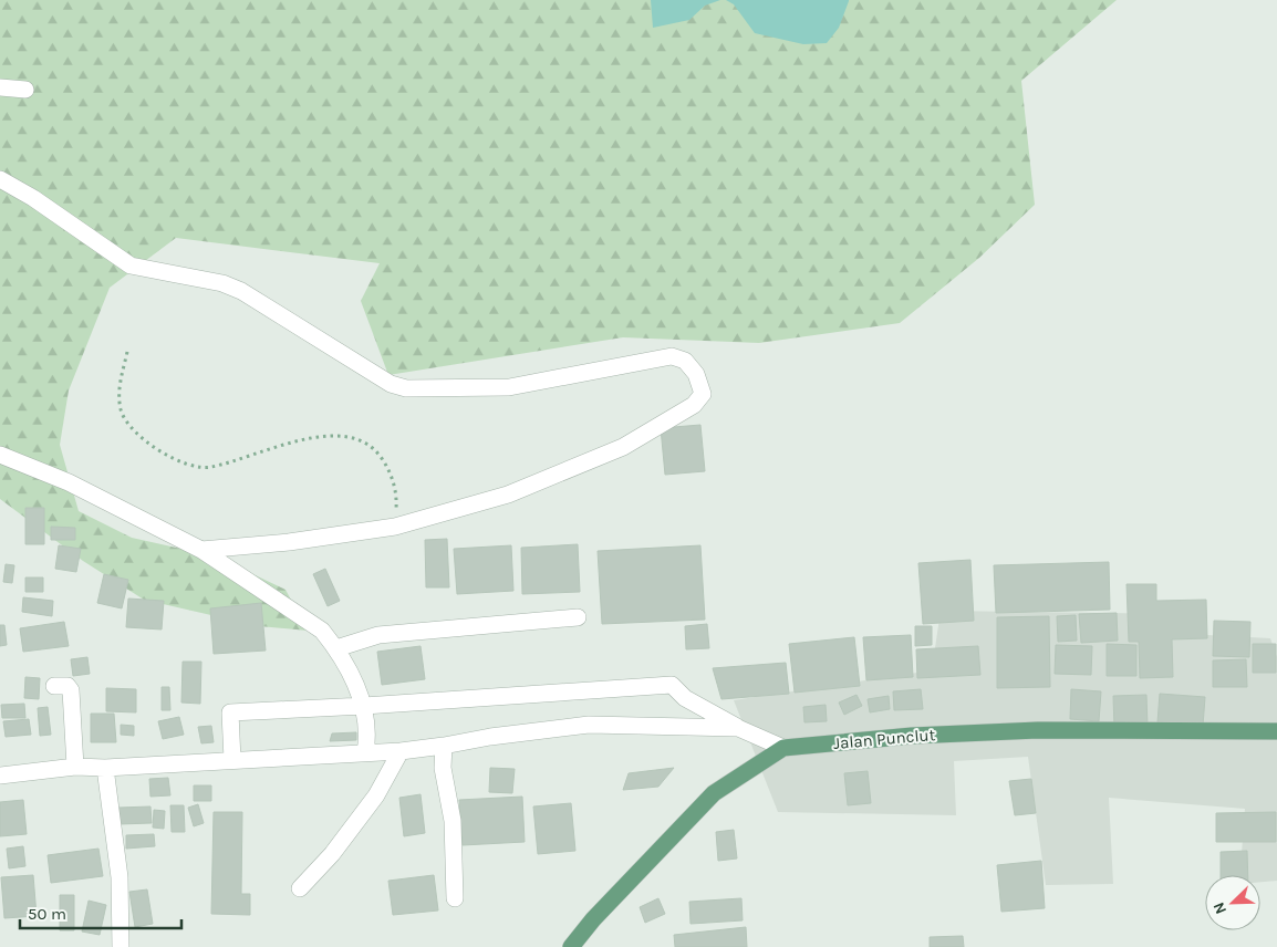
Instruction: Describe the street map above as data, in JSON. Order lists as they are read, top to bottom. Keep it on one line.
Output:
{"streets":{"main road":["Jalan Punclut"]},"scale_bar":"50 m","north":"bottom left"}
